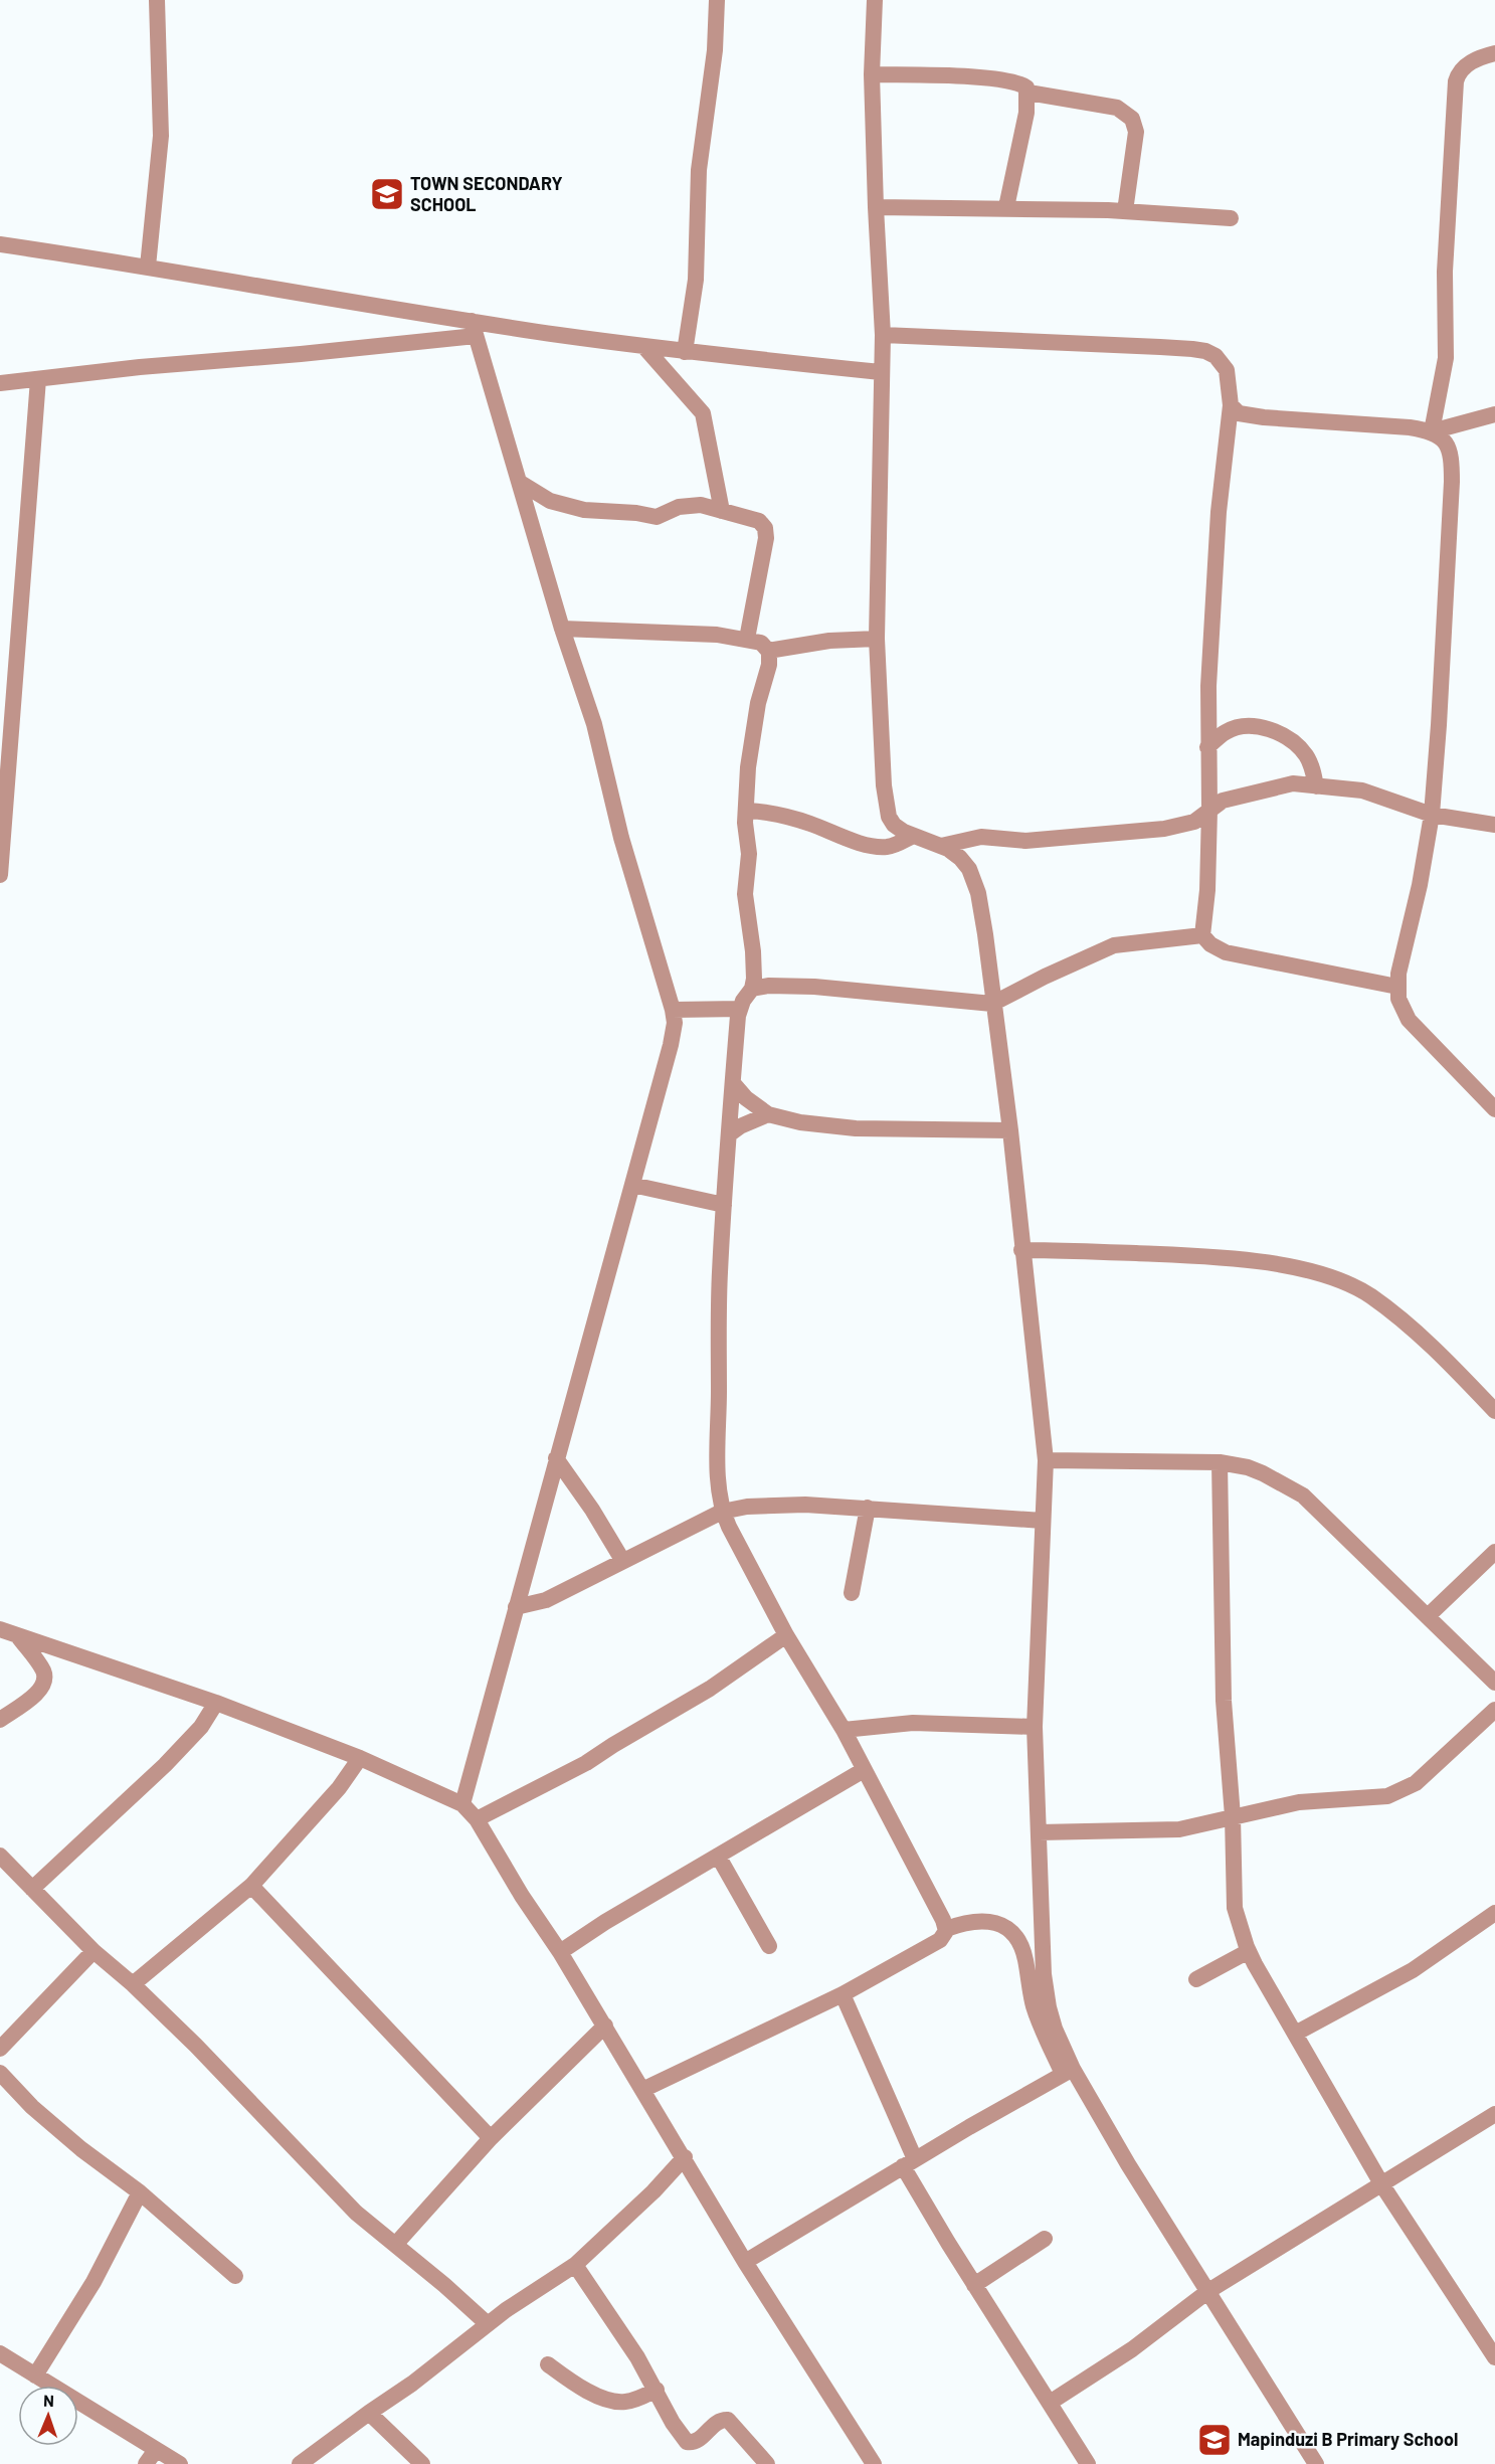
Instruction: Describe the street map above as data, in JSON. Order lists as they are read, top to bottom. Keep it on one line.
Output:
{"places":{"school or university":["TOWN SECONDARY SCHOOL","Mapinduzi B Primary School"]},"north":"top"}
